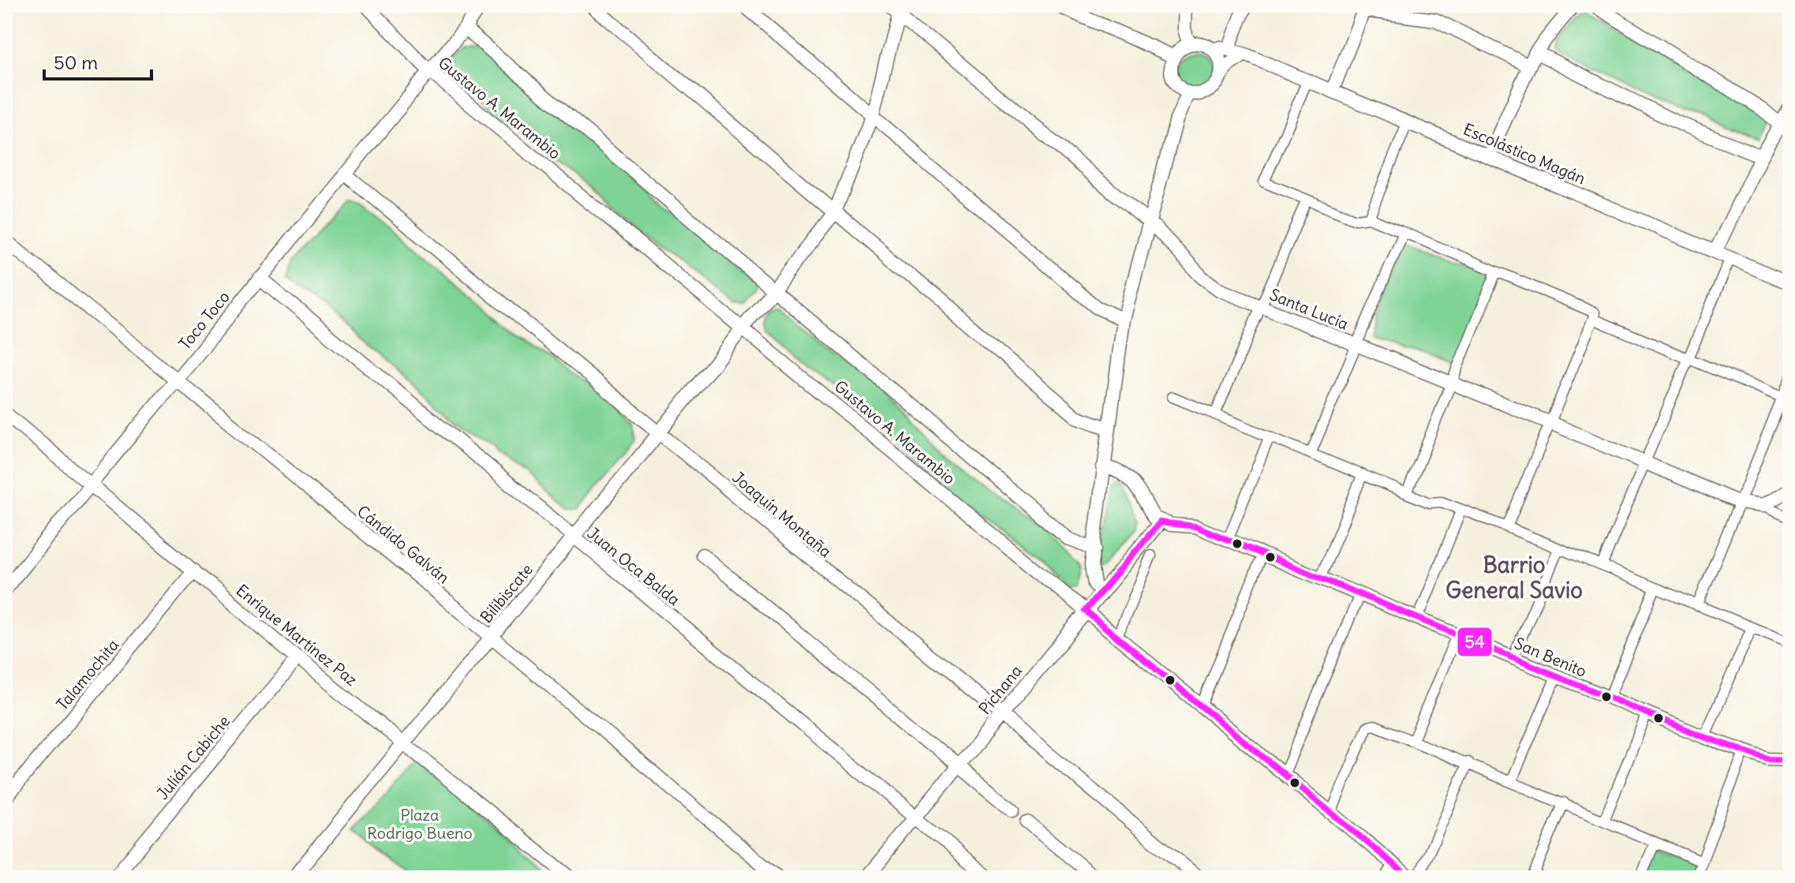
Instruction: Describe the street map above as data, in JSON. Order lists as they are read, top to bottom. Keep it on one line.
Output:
{"streets":{"street":["Gustavo A. Marambio","Escolástico Magán","Santa Lucía","Toco Toco","Joaquín Montaña","Cándido Galván","Juan Oca Balda","Bilibiscate","Enrique Martínez Paz","San Benito","Talamochita","Pichana","Julián Cabiche"]},"crossings":[["Gustavo A. Marambio","Toco Toco"],["Gustavo A. Marambio","Bilibiscate"],["Gustavo A. Marambio","Pichana"],["Santa Lucía","Bilibiscate"],["Toco Toco","Joaquín Montaña"],["Toco Toco","Cándido Galván"],["Toco Toco","Juan Oca Balda"],["Toco Toco","Enrique Martínez Paz"],["Joaquín Montaña","Bilibiscate"],["Joaquín Montaña","Pichana"],["Cándido Galván","Bilibiscate"],["Juan Oca Balda","Bilibiscate"],["Juan Oca Balda","Pichana"],["Bilibiscate","Enrique Martínez Paz"],["Enrique Martínez Paz","Talamochita"],["Enrique Martínez Paz","Julián Cabiche"],["San Benito","Pichana"]],"districts":["Barrio General Savio"],"parks":["Plaza Rodrigo Bueno"],"lines":["transit line 54"],"scale_bar":"50 m"}
